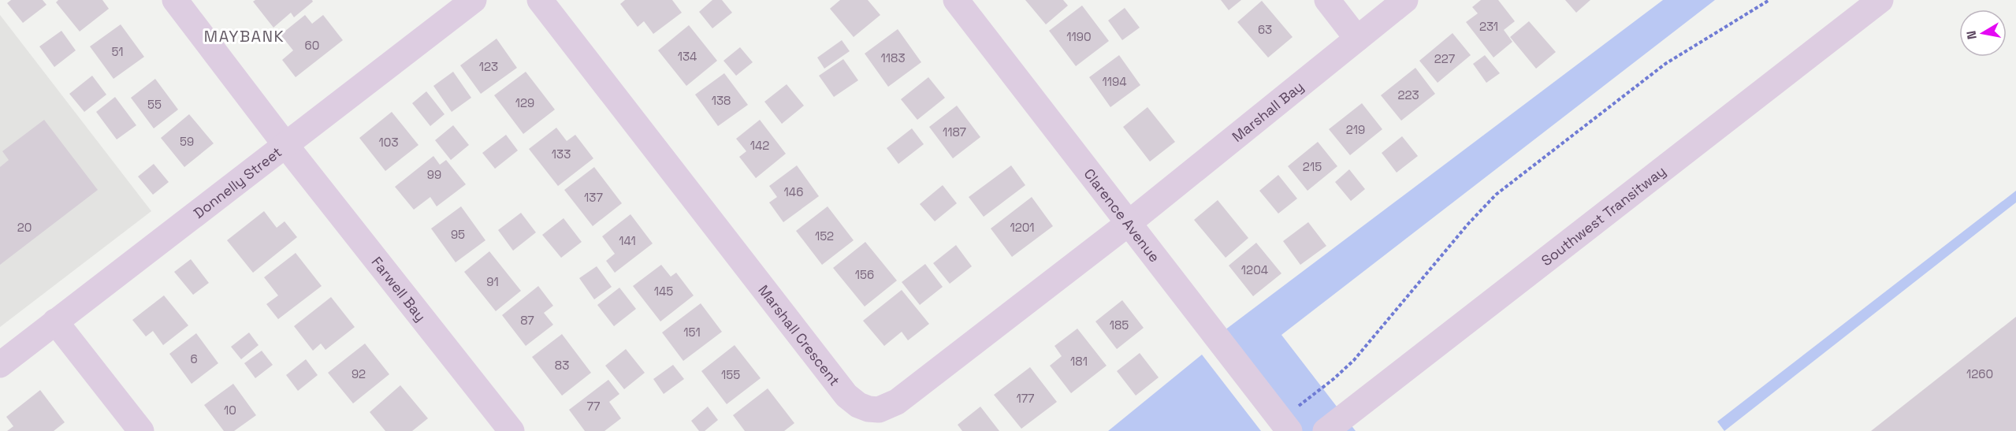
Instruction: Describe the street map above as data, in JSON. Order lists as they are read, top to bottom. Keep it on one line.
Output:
{"streets":{"street":["Marshall Bay","Donnelly Street","Clarence Avenue","Southwest Transitway","Farwell Bay","Marshall Crescent"]},"crossings":[["Marshall Bay","Clarence Avenue"],["Marshall Bay","Marshall Crescent"],["Donnelly Street","Farwell Bay"],["Clarence Avenue","Marshall Crescent"]],"districts":["MAYBANK"],"house_numbers":["231","63","1190","60","51","134","1183","227","123","1194","223","138","129","55","219","1187","59","103","142","133","215","99","146","137","20","1201","95","152","141","1204","156","91","145","87","185","151","6","181","83","92","1260","155","177","77","10"],"north":"left"}
